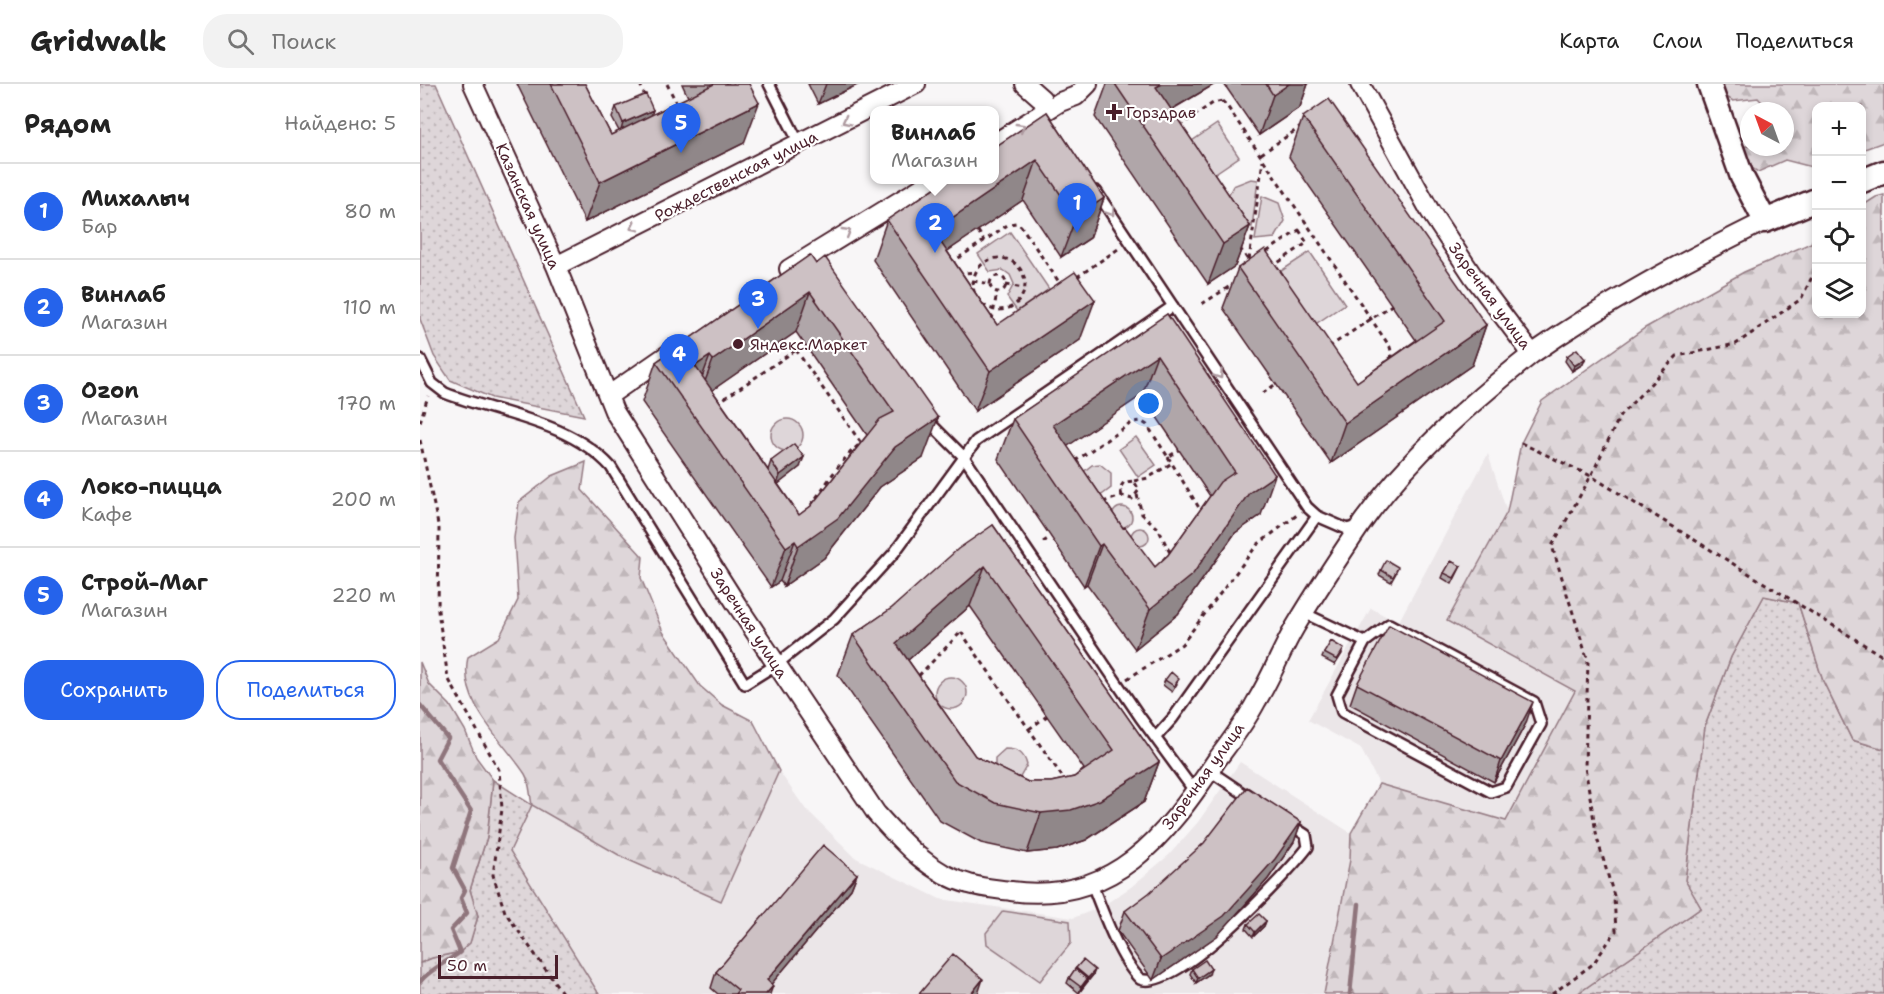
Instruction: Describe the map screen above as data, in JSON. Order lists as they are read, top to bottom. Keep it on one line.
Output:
{"streets":{"street":["Рождественская улица","Казанская улица","Заречная улица"]},"crossings":[["Рождественская улица","Казанская улица"],["Казанская улица","Заречная улица"]],"places":{"health":["Горздрав"],"other":["Яндекс.Маркет"]},"scale_bar":"50 m","north":"top left","page":{"header":"Gridwalk","search":"Поиск","nav":["Карта","Слои","Поделиться"],"heading":["Рядом","Найдено: 5"],"map_buttons":["+","−"],"pins":["5","1","2","3","4"],"popup":["Винлаб","Магазин"],"list":[{"mark":"1","name":"Михалыч","note":"Бар","value":"80 m"},{"mark":"2","name":"Винлаб","note":"Магазин","value":"110 m"},{"mark":"3","name":"Ozon","note":"Магазин","value":"170 m"},{"mark":"4","name":"Локо-пицца","note":"Кафе","value":"200 m"},{"mark":"5","name":"Строй-Маг","note":"Магазин","value":"220 m"}],"buttons":["Сохранить","Поделиться"],"scale":"50 m"}}
